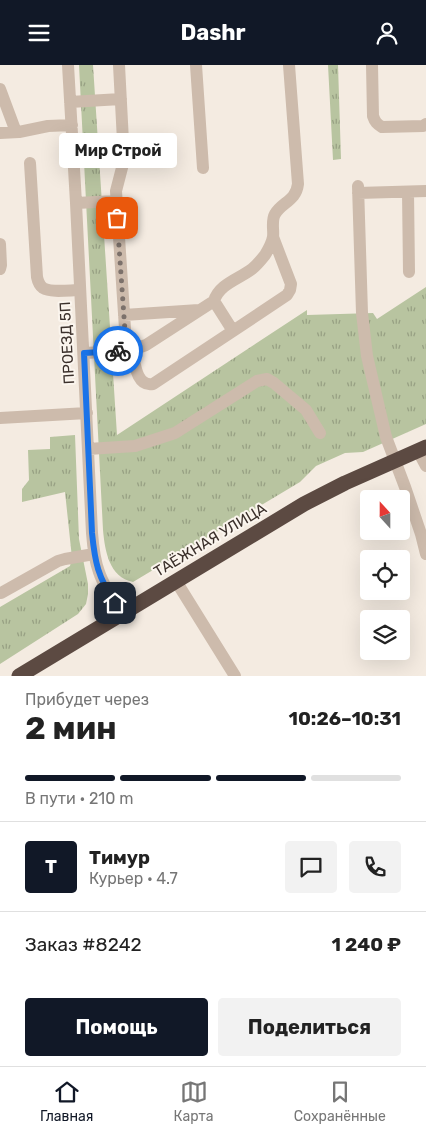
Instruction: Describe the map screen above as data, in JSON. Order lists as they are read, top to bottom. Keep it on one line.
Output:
{"streets":{"highway":["ТАЁЖНАЯ УЛИЦА"],"street":["ПРОЕЗД 5П"]},"crossings":[["ПРОЕЗД 5П","ТАЁЖНАЯ УЛИЦА"]],"places":["Мир Строй"],"north":"top","page":{"header":"Dashr","bubble":"Мир Строй","heading":["2 мин","Прибудет через","10:26–10:31"],"panel":["Тимур","Курьер · 4.7","Заказ #8242","1 240 ₽"],"bar":"В пути · 210 m","round":"Т","buttons":["Помощь","Поделиться"],"tabs":["Главная","Карта","Сохранённые"]}}
